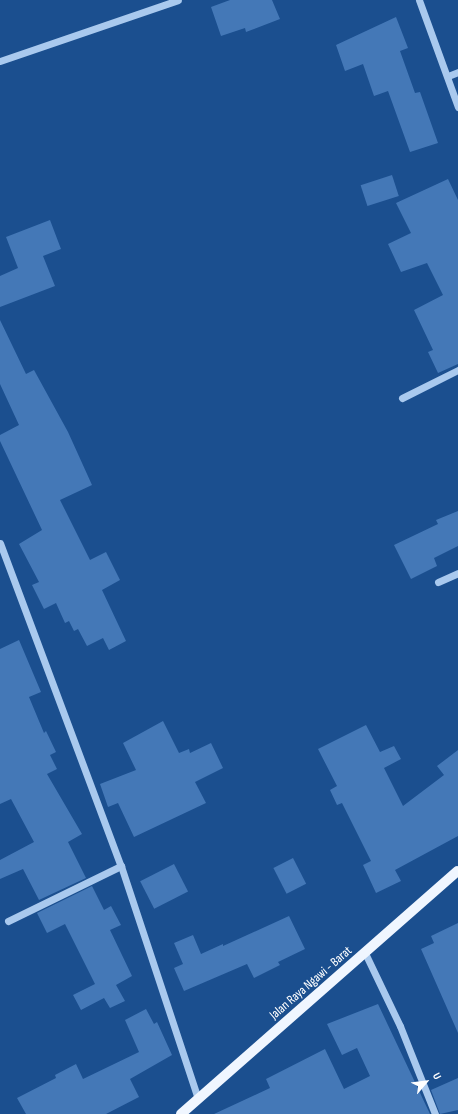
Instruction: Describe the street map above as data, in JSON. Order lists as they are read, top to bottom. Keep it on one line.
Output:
{"streets":{"main road":["Jalan Raya Ngawi - Barat"]},"north":"top right"}
